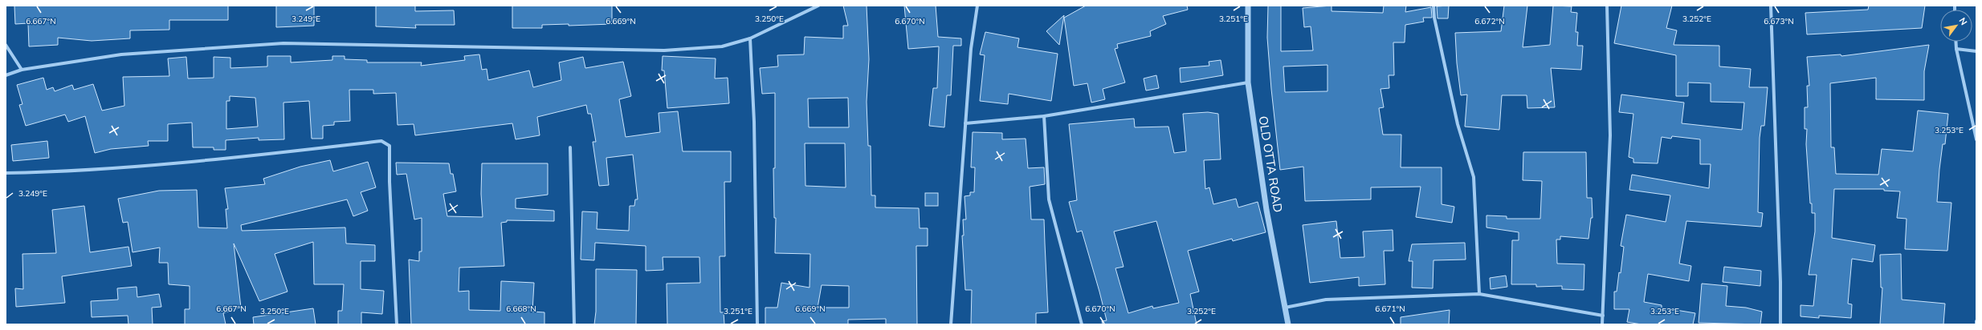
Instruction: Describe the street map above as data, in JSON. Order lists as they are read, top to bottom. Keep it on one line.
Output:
{"streets":{"street":["OLD OTTA ROAD"]},"north":"top right","coordinates":["3.250°E","3.252°E","3.249°E","3.251°E","6.670°N","6.672°N","6.673°N","6.667°N","6.669°N","3.253°E","6.668°N","6.671°N"]}
